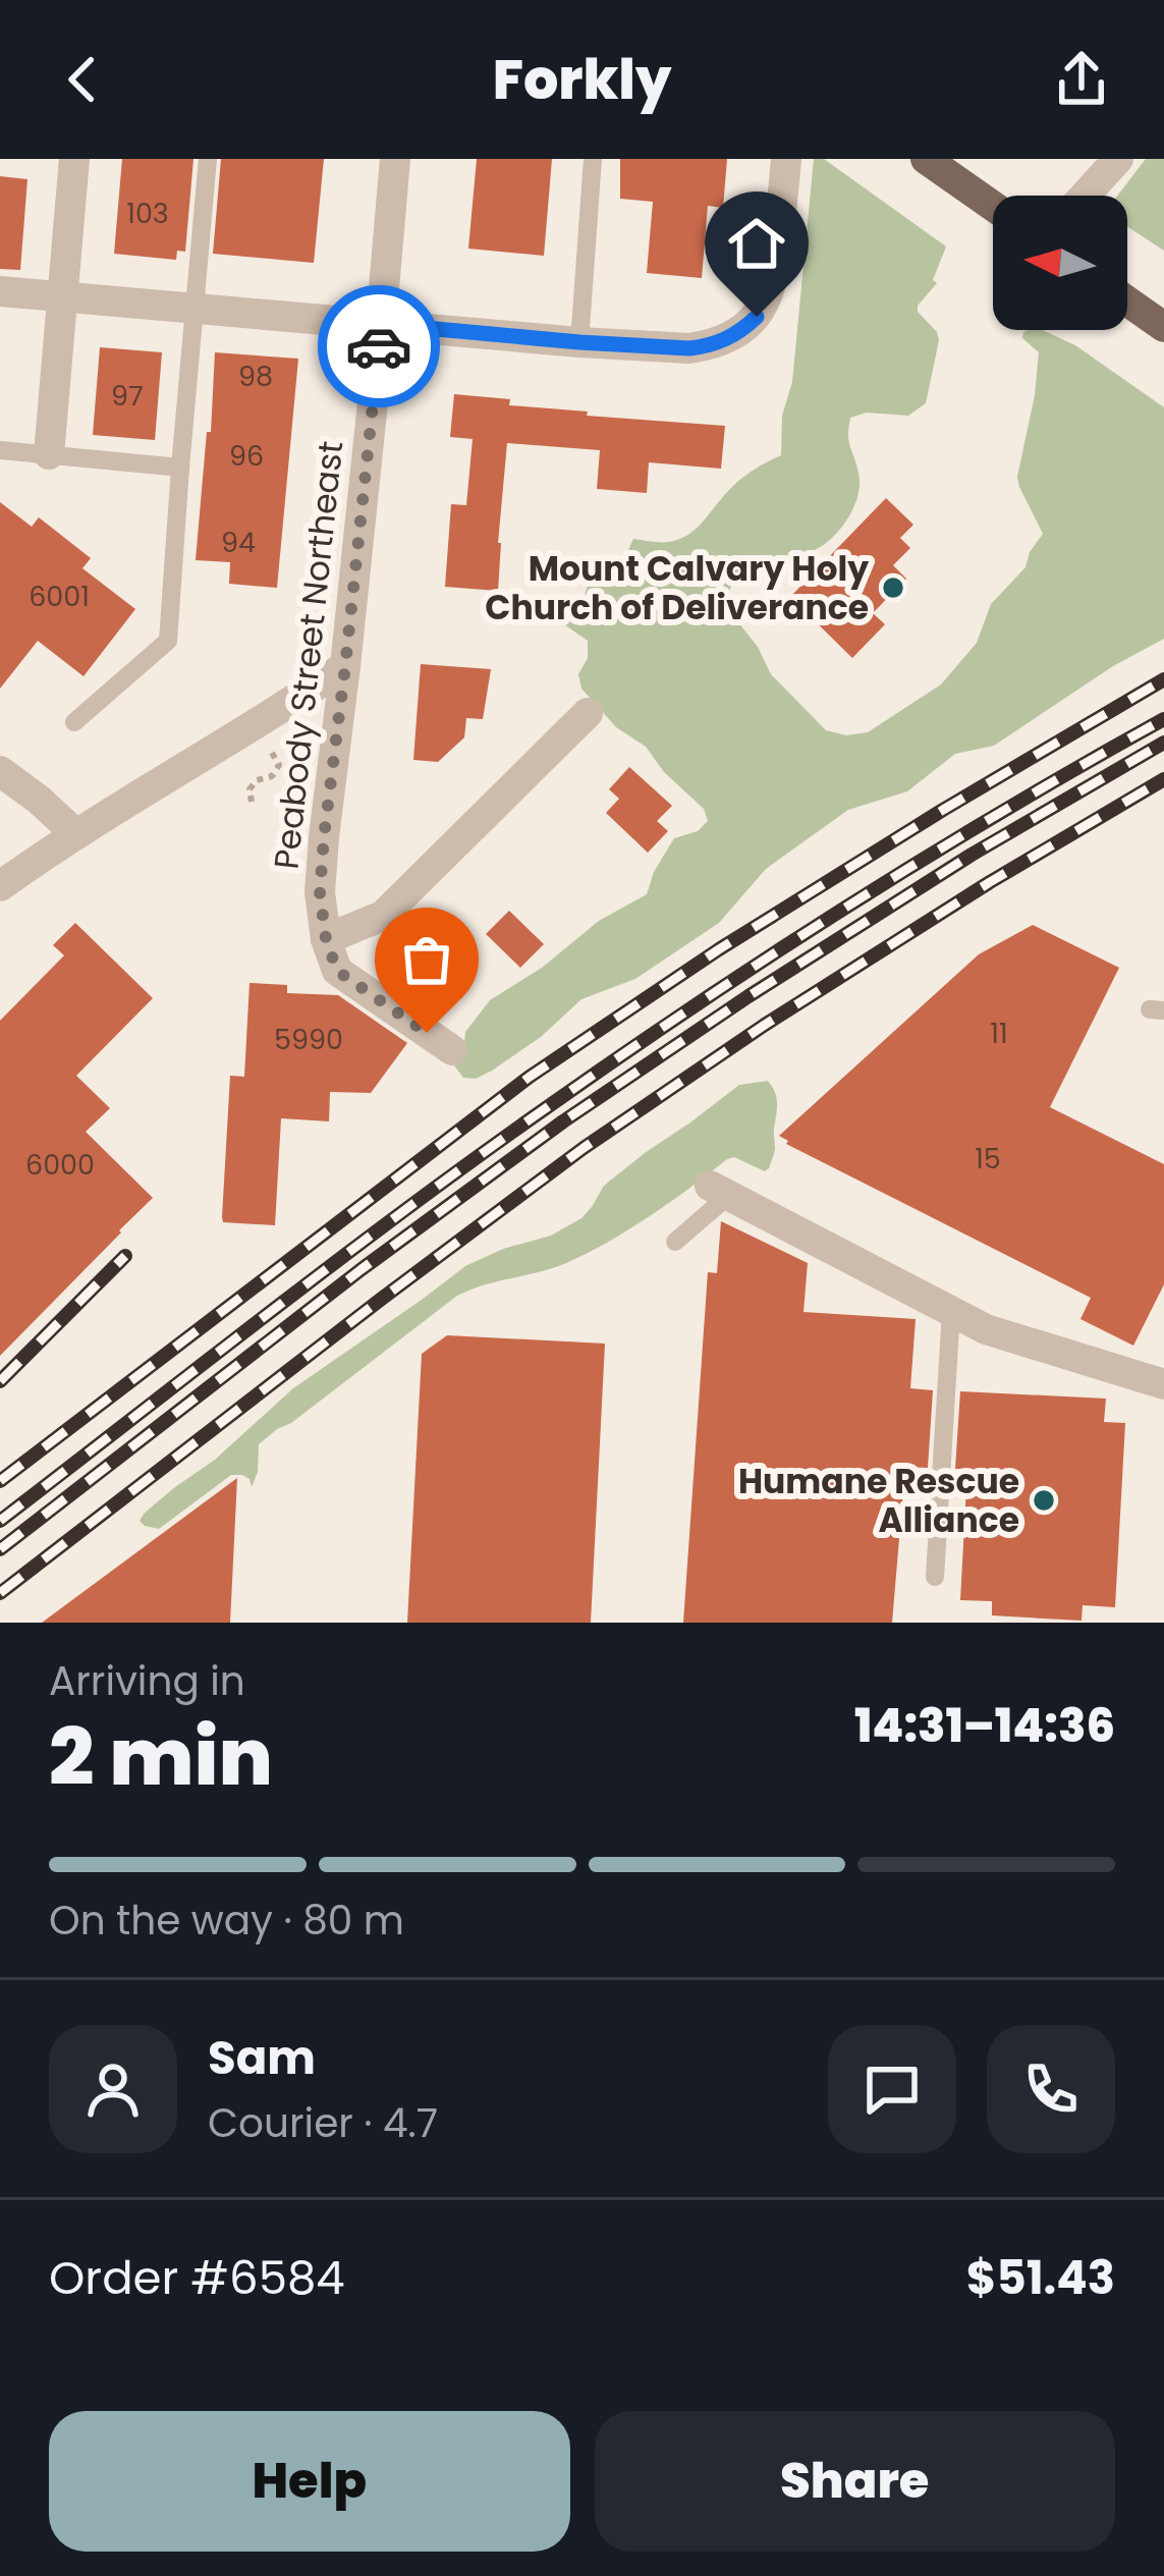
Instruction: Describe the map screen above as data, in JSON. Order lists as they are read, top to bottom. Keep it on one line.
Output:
{"streets":{"street":["Peabody Street Northeast"]},"places":["Mount Calvary Holy Church of Deliverance","Humane Rescue Alliance"],"house_numbers":["103","98","97","96","94","6001","11","5990","15","6000"],"north":"left","page":{"header":"Forkly","heading":["2 min","Arriving in","14:31–14:36"],"panel":["Sam","Courier · 4.7","Order #6584","$51.43"],"bar":"On the way · 80 m","buttons":["Help","Share"]}}
